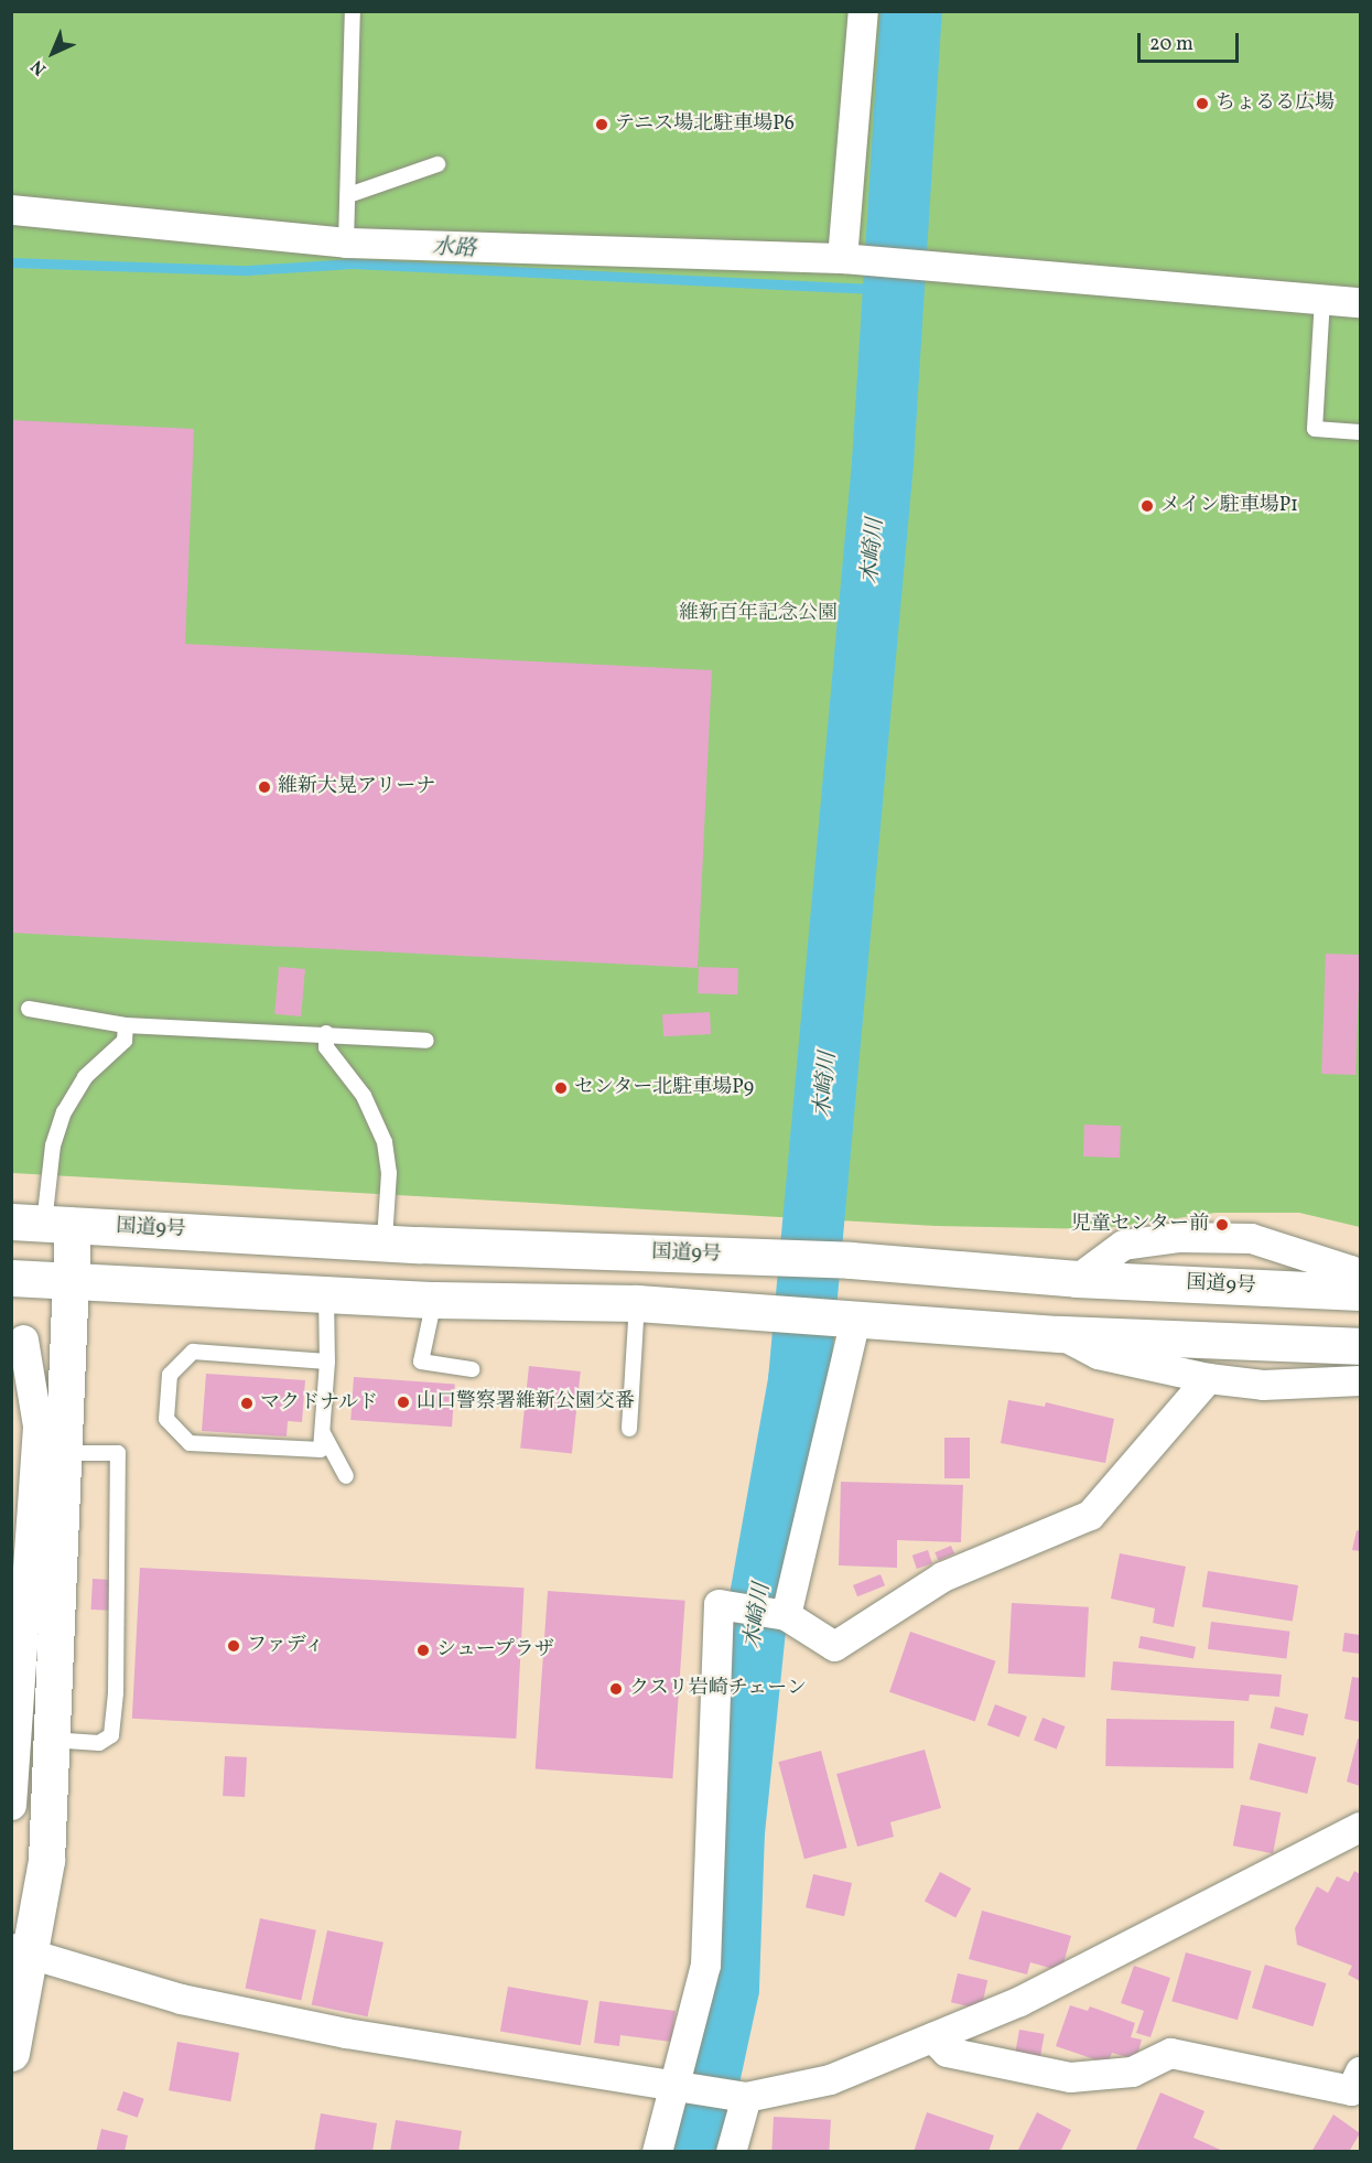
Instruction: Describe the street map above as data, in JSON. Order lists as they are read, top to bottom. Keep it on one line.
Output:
{"streets":{"main road":["国道9号"]},"water":["水路","木崎川"],"parks":["維新百年記念公園"],"places":["ちょるる広場","テニス場北駐車場P6","メイン駐車場P1","維新大晃アリーナ","センター北駐車場P9","児童センター前","山口警察署維新公園交番","マクドナルド","ファディ","シュープラザ","クスリ岩崎チェーン"],"scale_bar":"20 m","north":"bottom left"}
